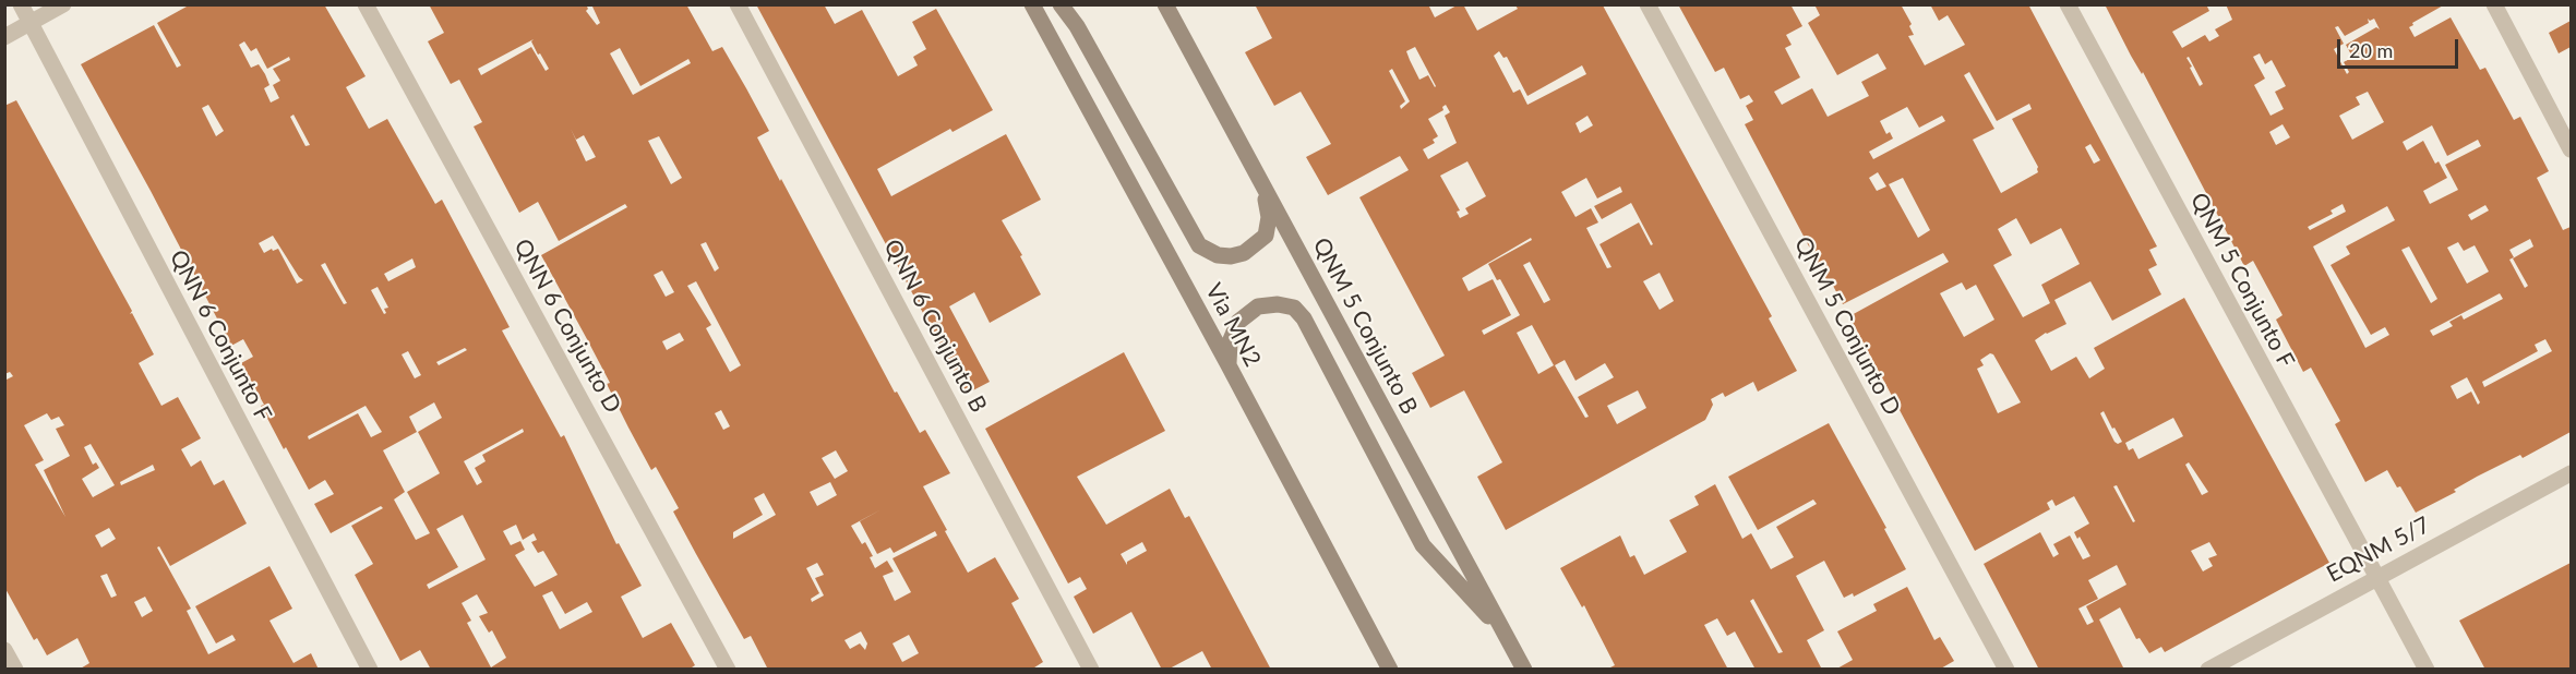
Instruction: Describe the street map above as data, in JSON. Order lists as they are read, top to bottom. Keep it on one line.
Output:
{"streets":{"main road":["Via MN2","QNM 5 Conjunto B"],"street":["QNM 5 Conjunto F","QNN 6 Conjunto D","QNN 6 Conjunto B","QNM 5 Conjunto D","QNN 6 Conjunto F","EQNM 5/7"]},"crossings":[["QNM 5 Conjunto F","EQNM 5/7"]],"scale_bar":"20 m"}
